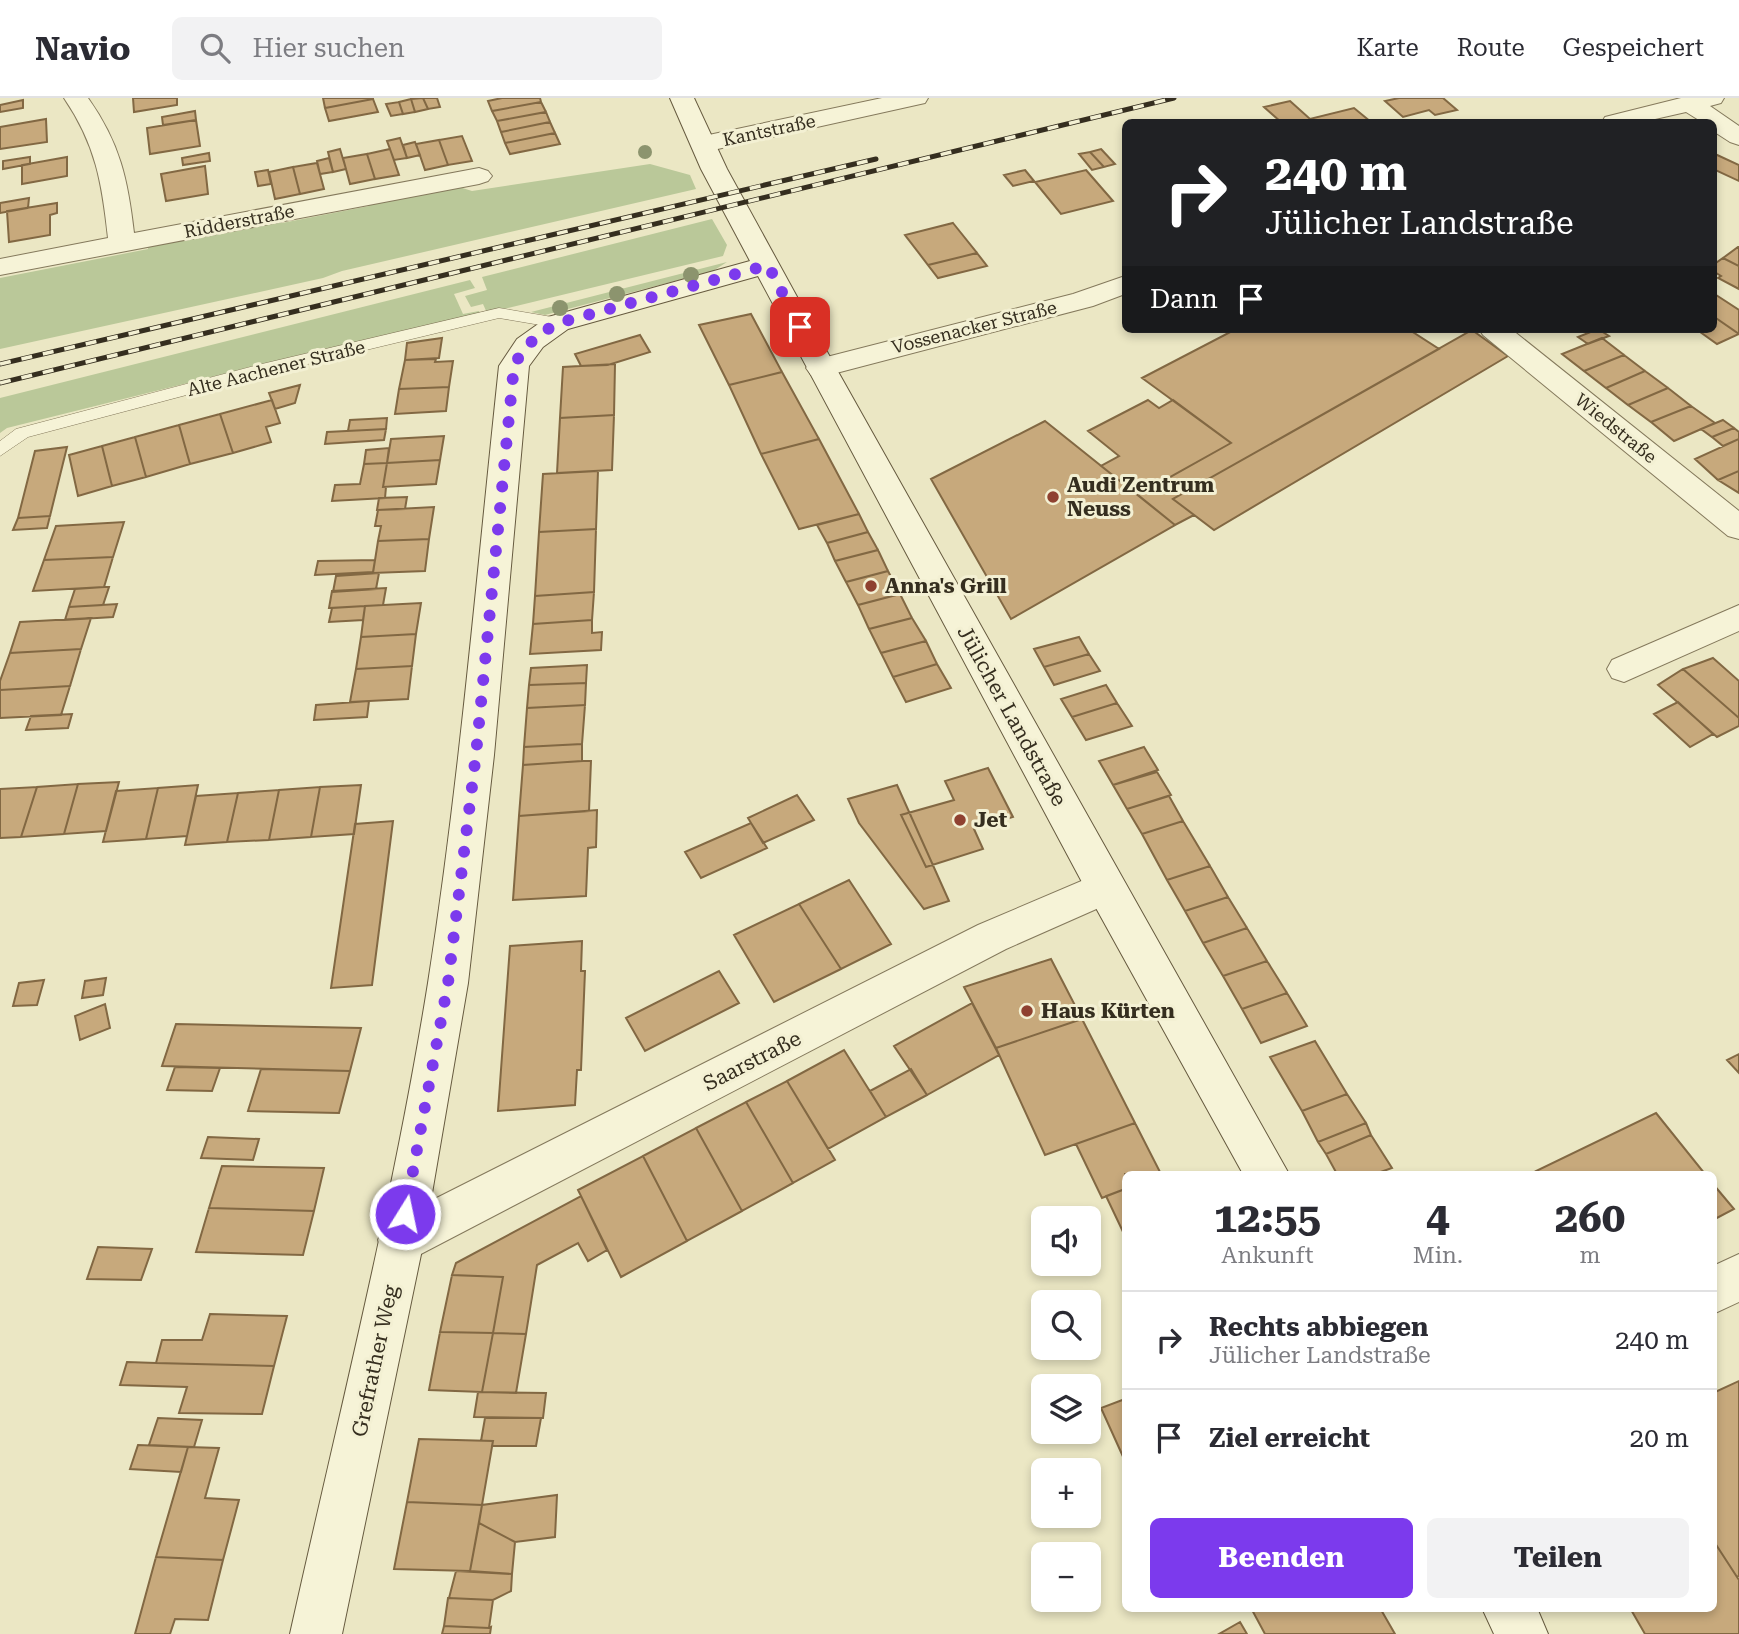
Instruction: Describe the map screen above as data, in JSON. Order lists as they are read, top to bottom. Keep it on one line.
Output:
{"streets":{"street":["Kantstraße","Ridderstraße","Vossenacker Straße","Wiedstraße","Jülicher Landstraße","Saarstraße","Grefrather Weg"],"lane":["Alte Aachener Straße"]},"crossings":[["Kantstraße","Jülicher Landstraße"],["Vossenacker Straße","Jülicher Landstraße"],["Alte Aachener Straße","Grefrather Weg"],["Jülicher Landstraße","Saarstraße"],["Jülicher Landstraße","Grefrather Weg"],["Saarstraße","Grefrather Weg"]],"places":["Audi Zentrum Neuss","Anna's Grill","Jet","Haus Kürten"],"page":{"header":"Navio","search":"Hier suchen","nav":["Karte","Route","Gespeichert"],"turn":["240 m","Jülicher Landstraße"],"then":"Dann","eta":["12:55","Ankunft","4","Min.","260","m"],"map_buttons":["+","−"],"list":[{"name":"Rechts abbiegen","note":"Jülicher Landstraße","value":"240 m"},{"name":"Ziel erreicht","value":"20 m"}],"buttons":["Beenden","Teilen"]}}
